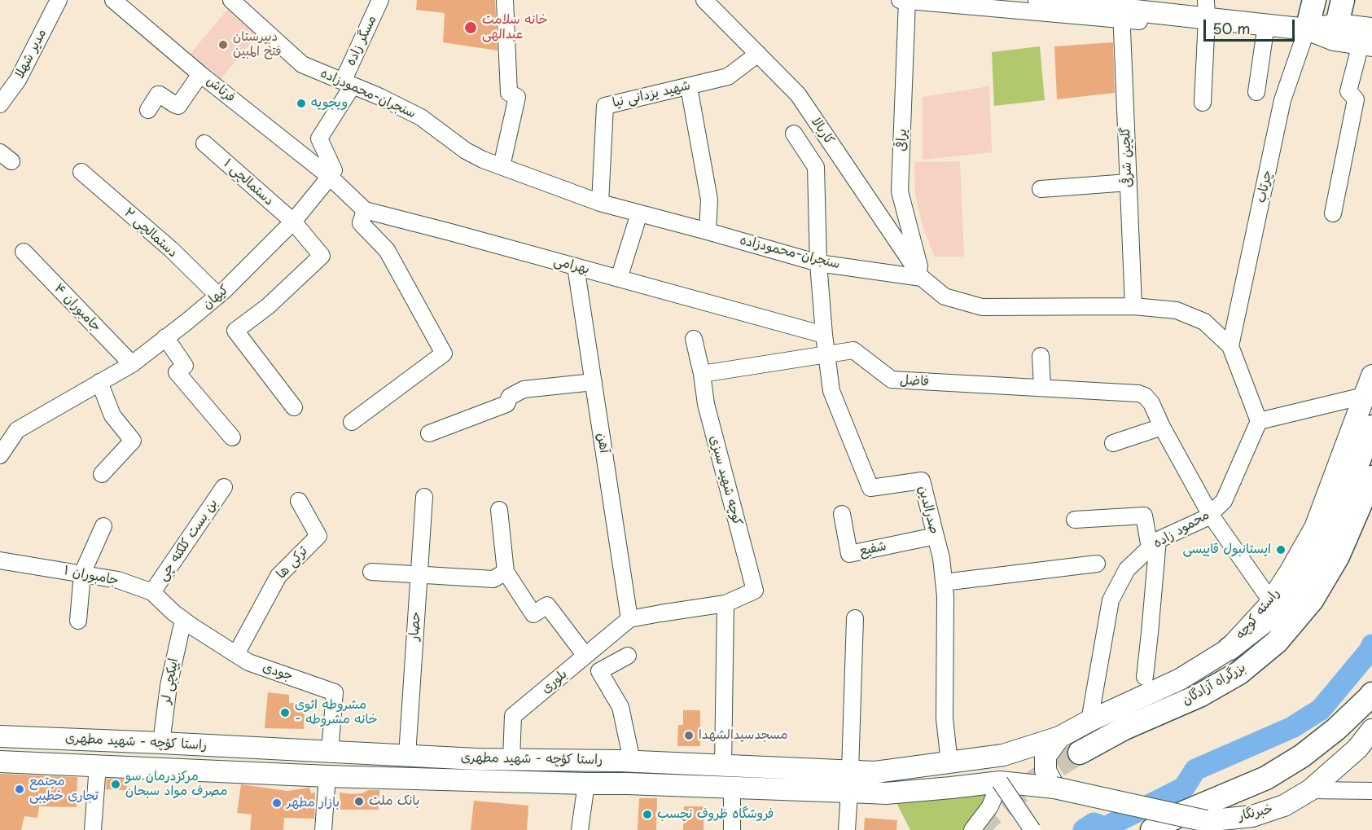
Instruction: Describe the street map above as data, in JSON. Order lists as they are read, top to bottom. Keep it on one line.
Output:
{"streets":{"highway":["بزرگراه آزادگان"],"main road":["راسته کوچه","راستا کؤچه - شهید مطهری","خبرنگار"],"street":["مسگر زاده","مدیر شهلا","فرتاش","سنجران-محمودزاده","شهید یزدانی نیا","کاربالا","یراقی","گلچین شرقی","دستمالچی ۱","چرتاب","دستمالچی ۲","بهرامی","کیهان","جامبوران ۴","فاضل","آهن","کوچه شهید سبزی","صدرالدین","محمود زاده","بن بست کلکته چی","شفیع","ترکی ها","جامبوران ۱","حصار","جودی","ایپکچی لر","بلوری"]},"crossings":[["مسگر زاده","سنجران-محمودزاده"],["فرتاش","بهرامی"],["فرتاش","کیهان"],["سنجران-محمودزاده","شهید یزدانی نیا"],["سنجران-محمودزاده","کاربالا"],["سنجران-محمودزاده","یراقی"],["سنجران-محمودزاده","صدرالدین"],["شهید یزدانی نیا","کاربالا"],["کاربالا","یراقی"],["دستمالچی ۱","کیهان"],["دستمالچی ۲","کیهان"],["بهرامی","کیهان"],["بهرامی","آهن"],["بهرامی","صدرالدین"],["کیهان","جامبوران ۴"],["فاضل","کوچه شهید سبزی"],["فاضل","صدرالدین"],["آهن","کوچه شهید سبزی"],["آهن","بلوری"],["کوچه شهید سبزی","بلوری"],["صدرالدین","شفیع"],["صدرالدین","راستا کؤچه - شهید مطهری"],["محمود زاده","راسته کوچه"],["بن بست کلکته چی","جامبوران ۱"],["ترکی ها","جودی"],["جامبوران ۱","جودی"],["جامبوران ۱","ایپکچی لر"],["راسته کوچه","راستا کؤچه - شهید مطهری"],["حصار","راستا کؤچه - شهید مطهری"],["جودی","ایپکچی لر"],["جودی","راستا کؤچه - شهید مطهری"],["ایپکچی لر","راستا کؤچه - شهید مطهری"],["بلوری","راستا کؤچه - شهید مطهری"],["راستا کؤچه - شهید مطهری","خبرنگار"]],"places":["خانه سلامت عبدالهی","دبیرستان فتح المبین","ویجویه","ایستانبول قاپیسی","مشروطه ائوی - خانه مشروطه","مسجدسیدالشهدا","مرکزدرمان سو مصرف مواد سبحان","مجتمع تجاری خطیبی","بانک ملت","بازار مطهر","فروشگاه ظروف نچسب"],"scale_bar":"50 m"}
